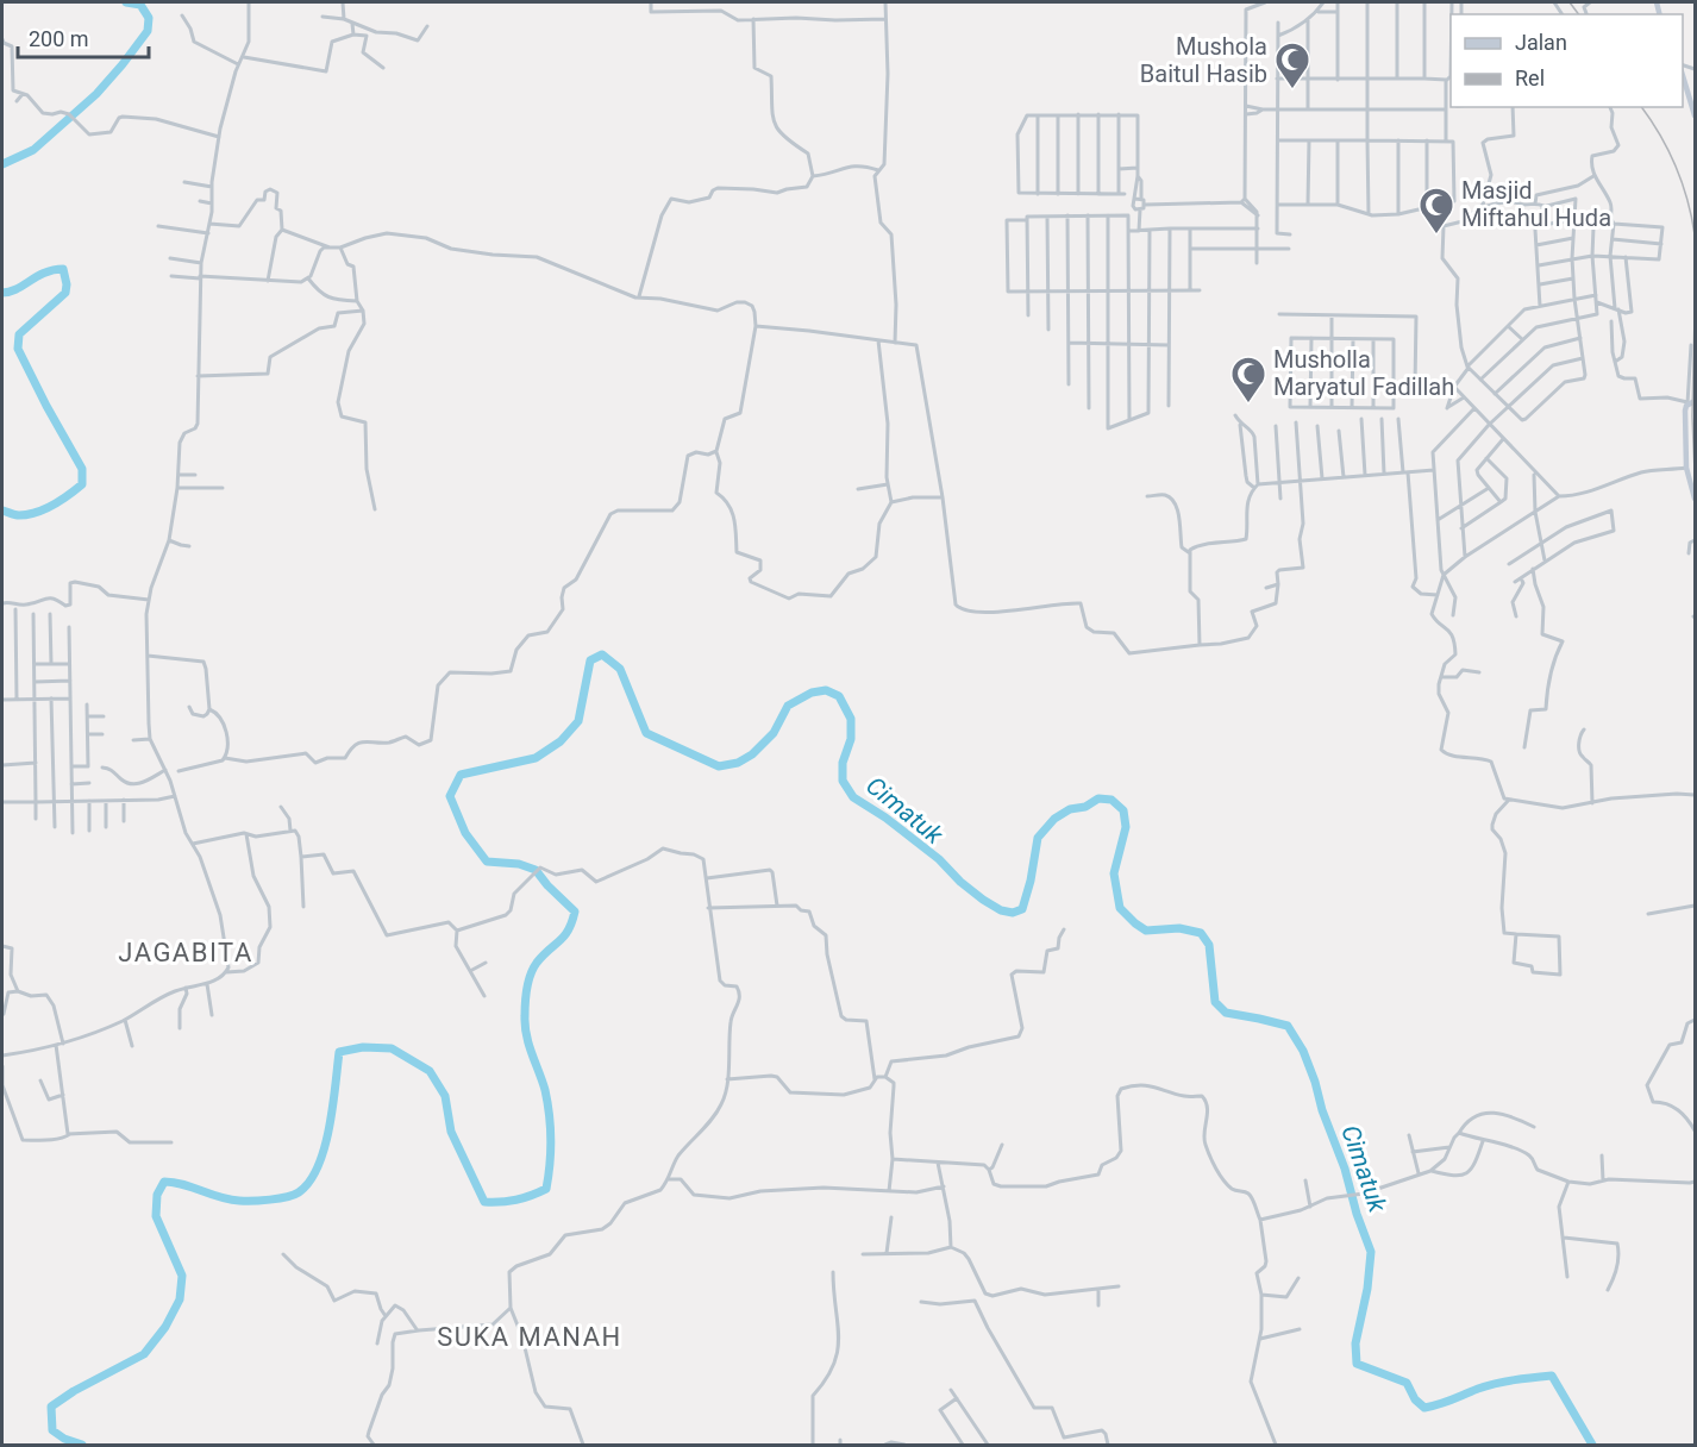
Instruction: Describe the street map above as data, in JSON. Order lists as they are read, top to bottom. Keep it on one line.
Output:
{"districts":["JAGABITA","SUKA MANAH"],"water":["Cimatuk"],"places":{"mosque":["Mushola Baitul Hasib","Masjid Miftahul Huda","Musholla Maryatul Fadillah"]},"legend":["Jalan","Rel"],"scale_bar":"200 m"}
